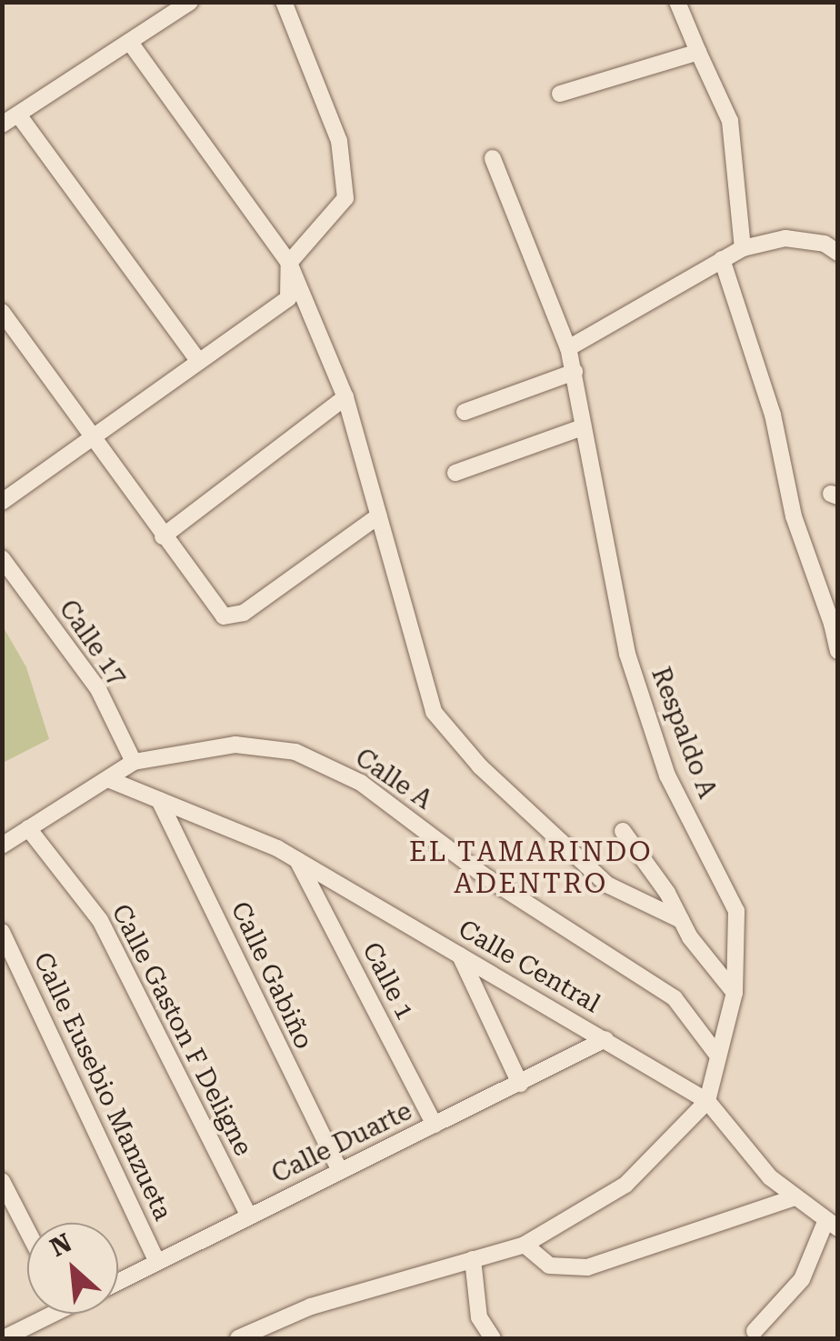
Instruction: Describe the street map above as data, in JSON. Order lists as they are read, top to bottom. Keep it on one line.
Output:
{"streets":{"street":["Calle 17","Respaldo A","Calle A","Calle Central","Calle Gabiño","Calle 1","Calle Gaston F Deligne","Calle Eusebio Manzueta","Calle Duarte"]},"crossings":[["Calle 17","Calle A"],["Respaldo A","Calle A"],["Respaldo A","Calle Central"],["Calle Central","Calle Gabiño"],["Calle Central","Calle 1"],["Calle Central","Calle Duarte"],["Calle Gabiño","Calle Duarte"],["Calle 1","Calle Duarte"],["Calle Gaston F Deligne","Calle Duarte"],["Calle Eusebio Manzueta","Calle Duarte"]],"districts":["EL TAMARINDO ADENTRO"],"north":"top left"}
